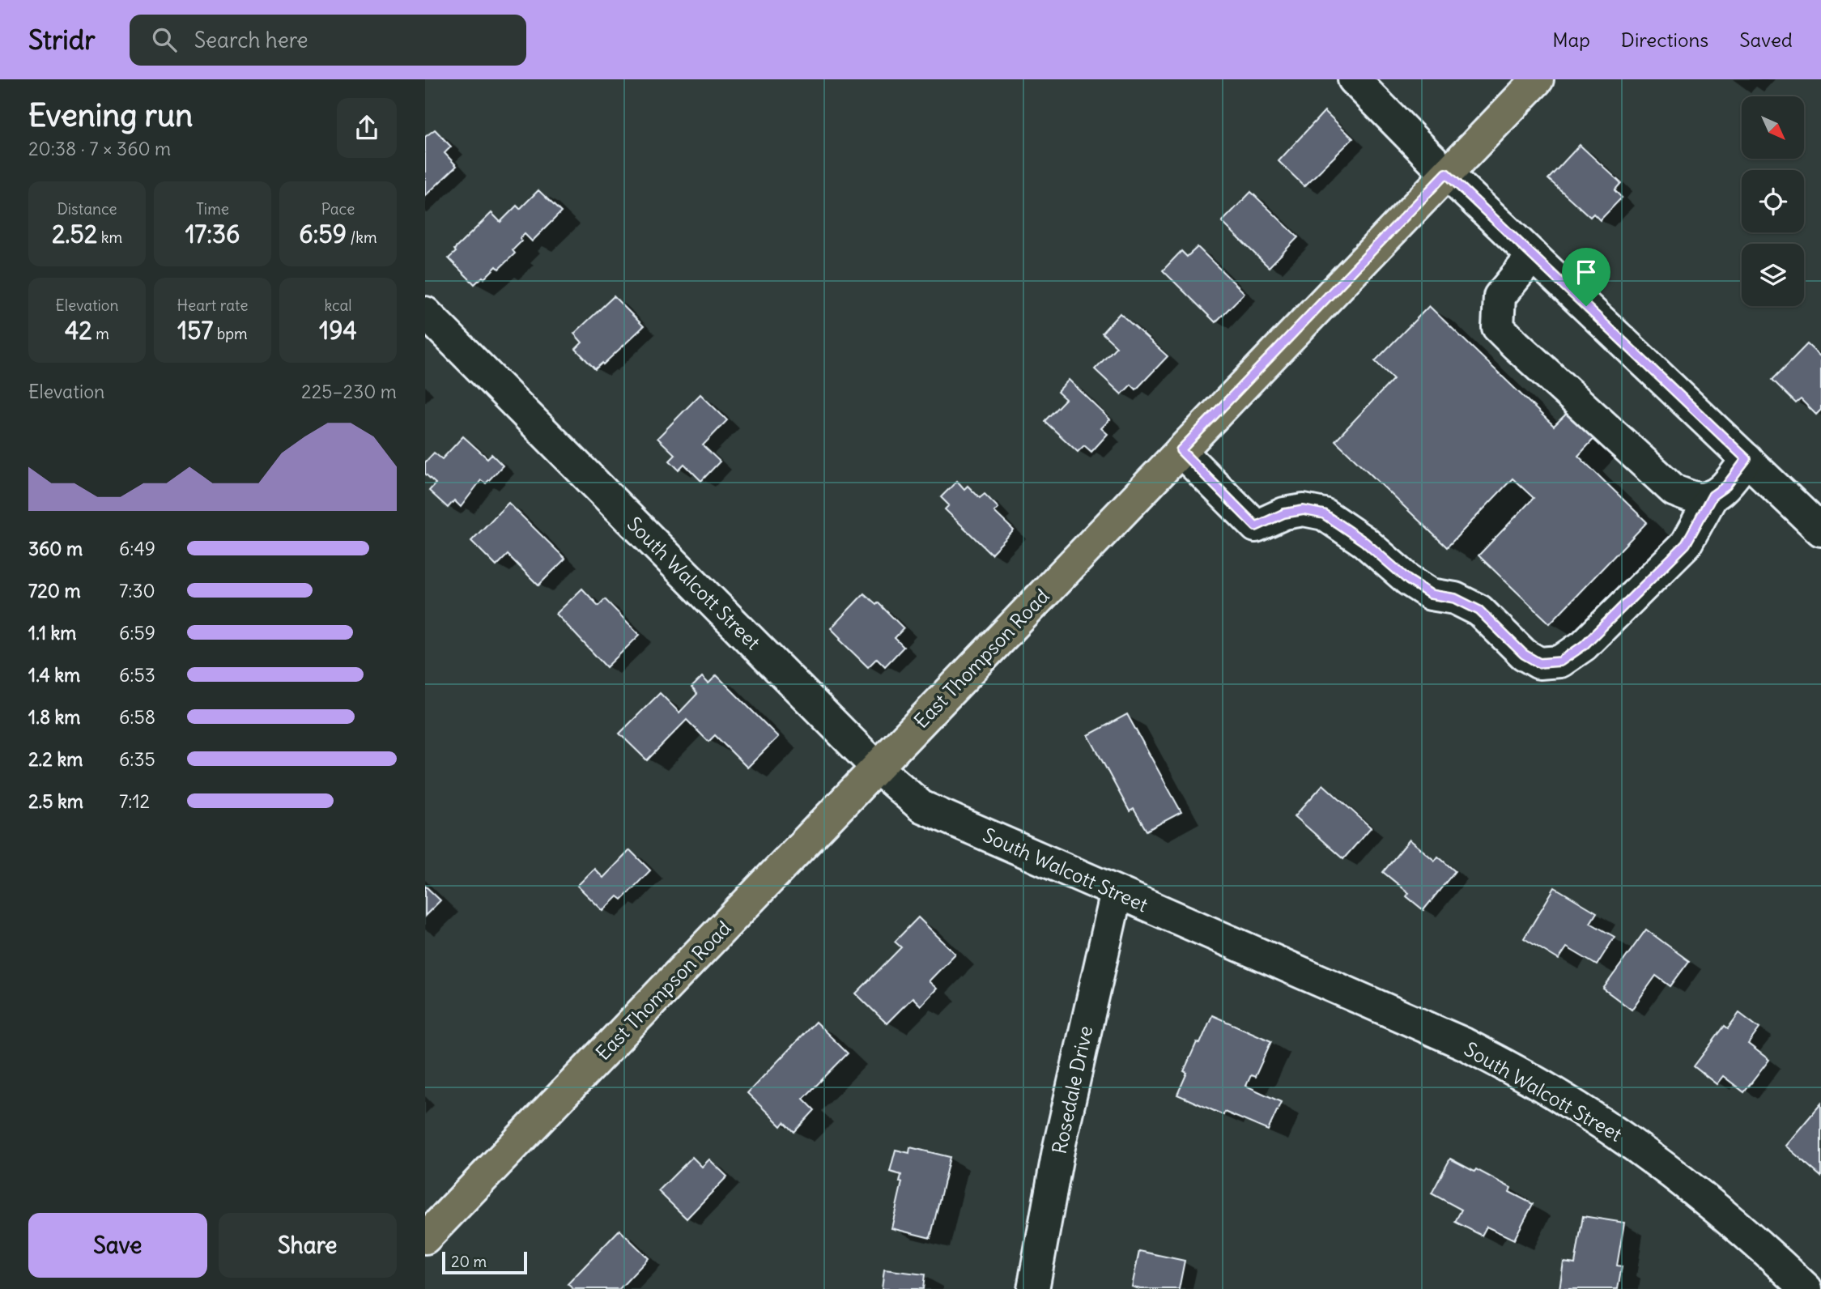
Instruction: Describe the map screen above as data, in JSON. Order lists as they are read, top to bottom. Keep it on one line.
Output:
{"streets":{"main road":["East Thompson Road"],"street":["South Walcott Street","Rosedale Drive"]},"crossings":[["South Walcott Street","East Thompson Road"],["South Walcott Street","Rosedale Drive"]],"scale_bar":"20 m","north":"bottom right","page":{"header":"Stridr","search":"Search here","nav":["Map","Directions","Saved"],"heading":["Evening run","20:38 · 7 × 360 m"],"stats":[["Distance","2.52 km"],["Time","17:36"],["Pace","6:59 /km"],["Elevation","42 m"],["Heart rate","157 bpm"],["kcal","194"]],"chart":["Elevation","225–230 m"],"list":[{"name":"360 m","note":"6:49"},{"name":"720 m","note":"7:30"},{"name":"1.1 km","note":"6:59"},{"name":"1.4 km","note":"6:53"},{"name":"1.8 km","note":"6:58"},{"name":"2.2 km","note":"6:35"},{"name":"2.5 km","note":"7:12"}],"buttons":["Save","Share"],"scale":"20 m"}}
